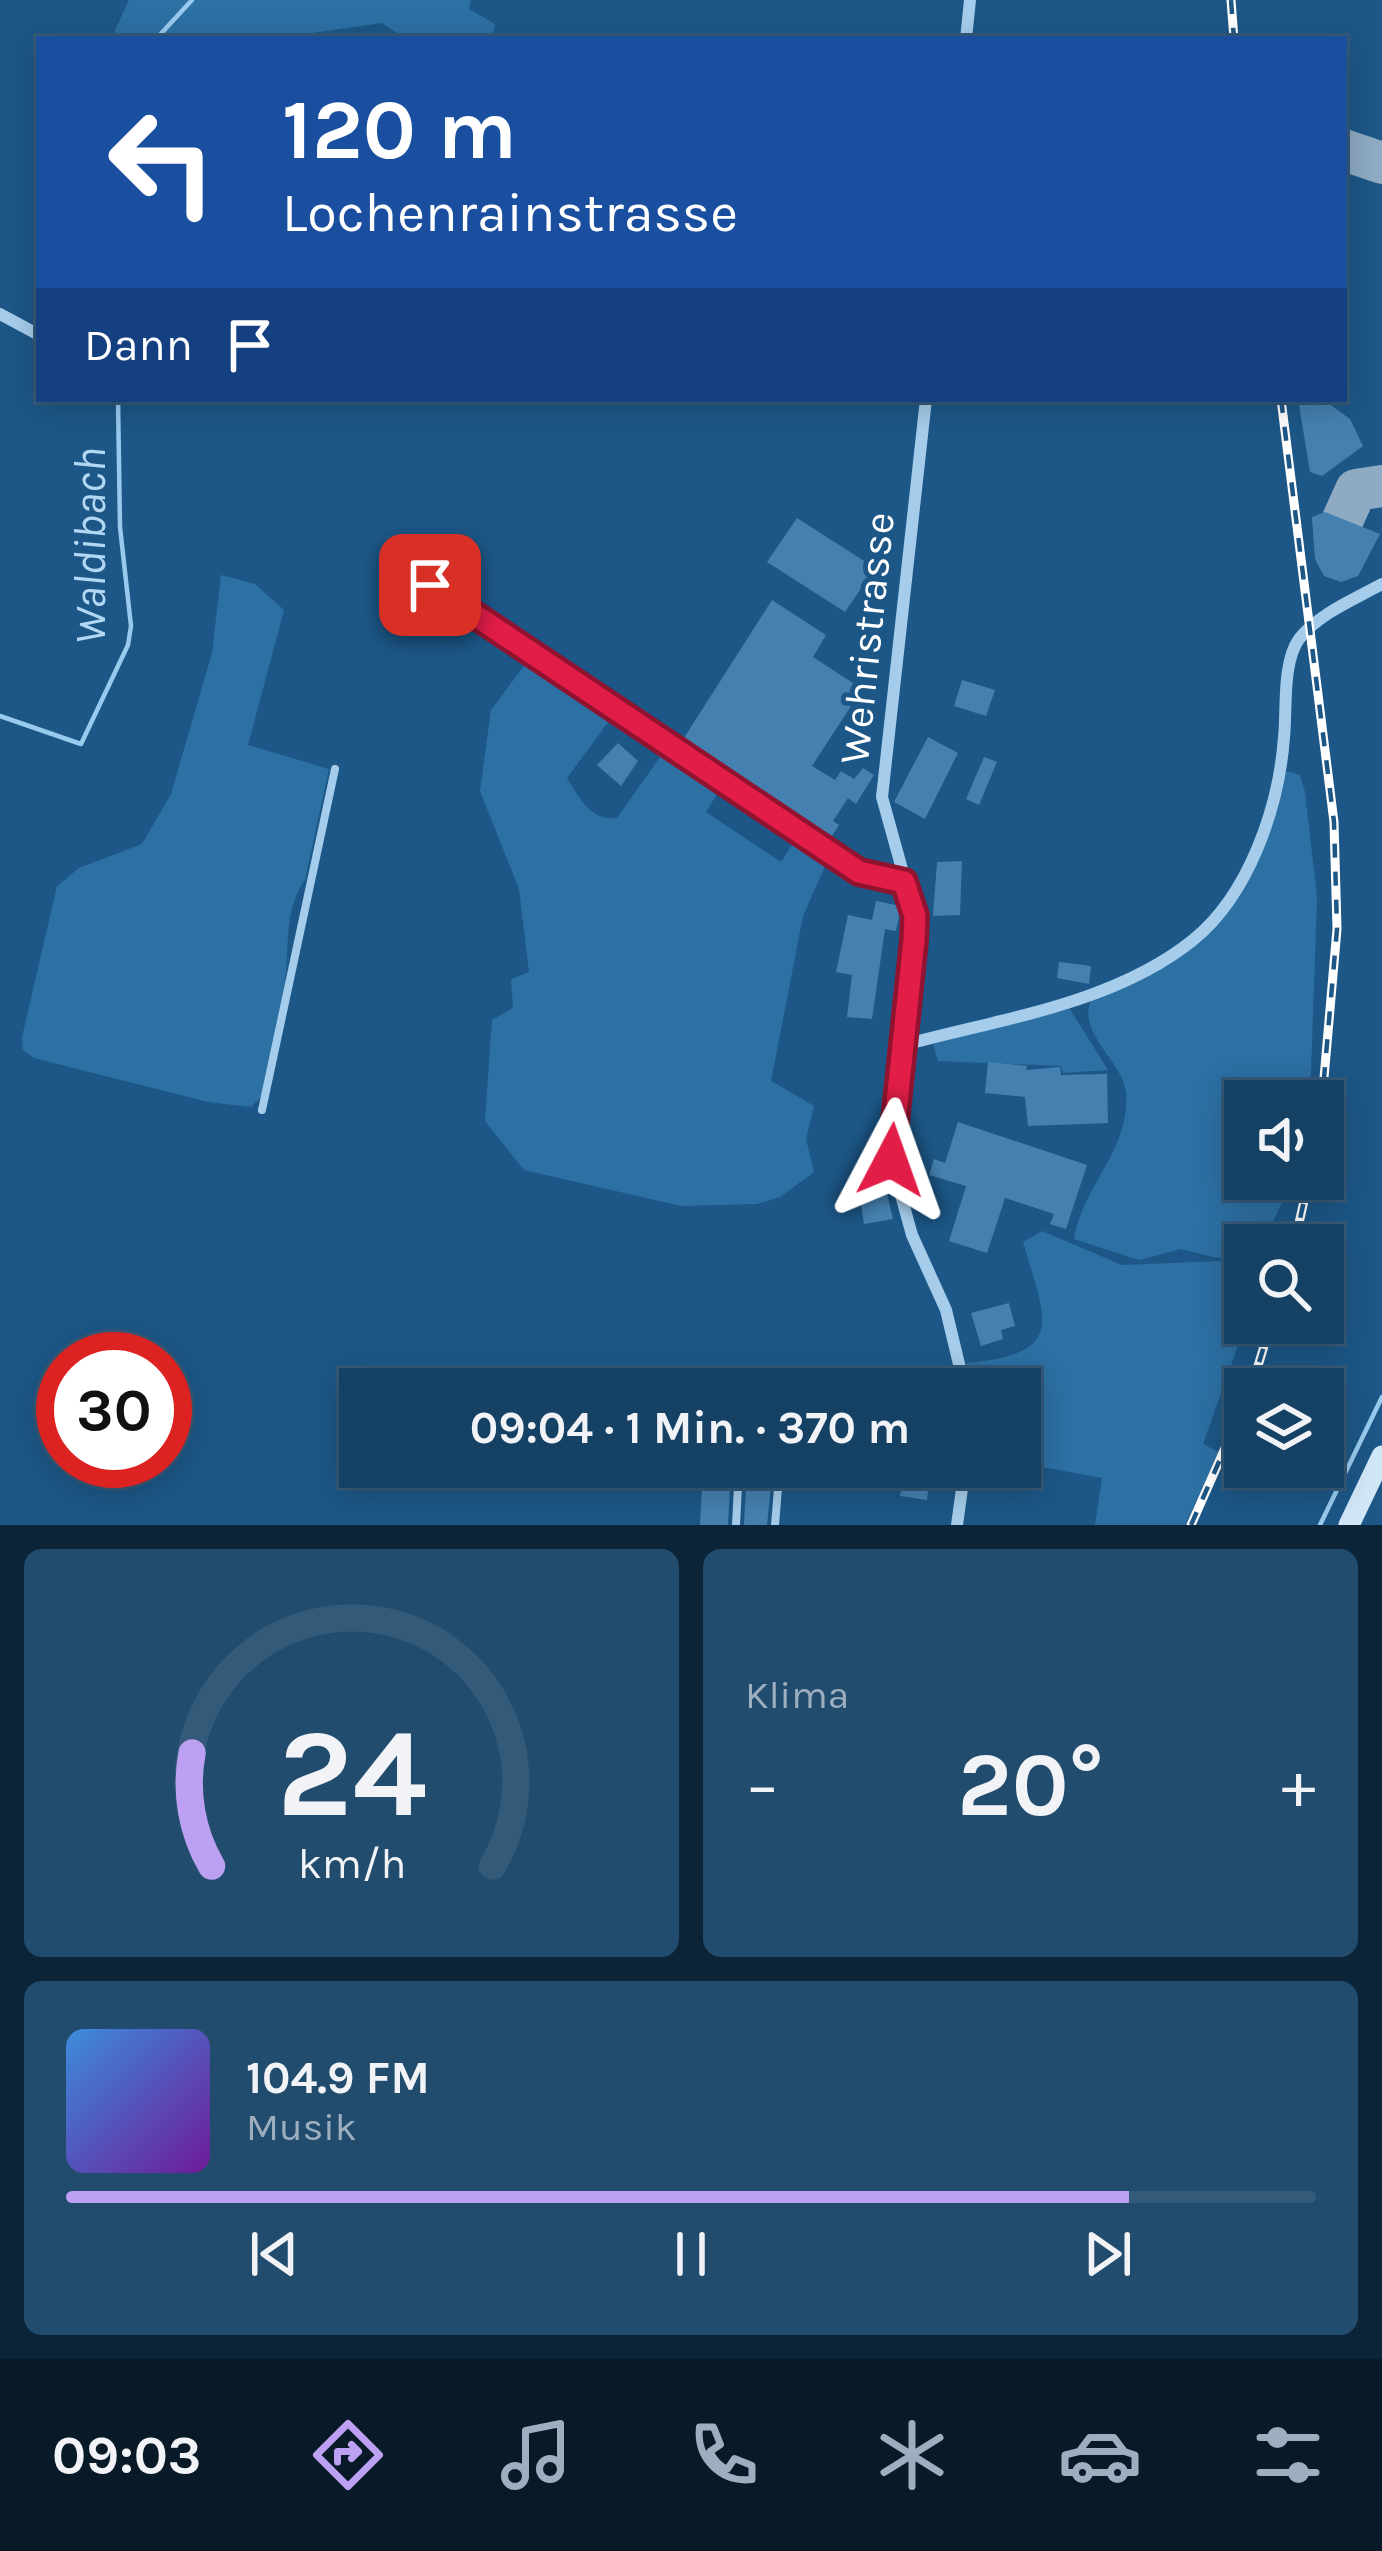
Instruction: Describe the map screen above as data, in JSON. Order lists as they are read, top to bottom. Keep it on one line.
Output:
{"streets":{"street":["Wehristrasse"]},"water":["Waldibach"],"page":{"turn":["120 m","Lochenrainstrasse"],"then":"Dann","limit":"30","trip":"09:04 · 1 Min. · 370 m","tile":"Klima","heat":["−","20°","+"],"song":["104.9 FM","Musik"],"tabs":"09:03","gauge":["24","km/h"]}}
